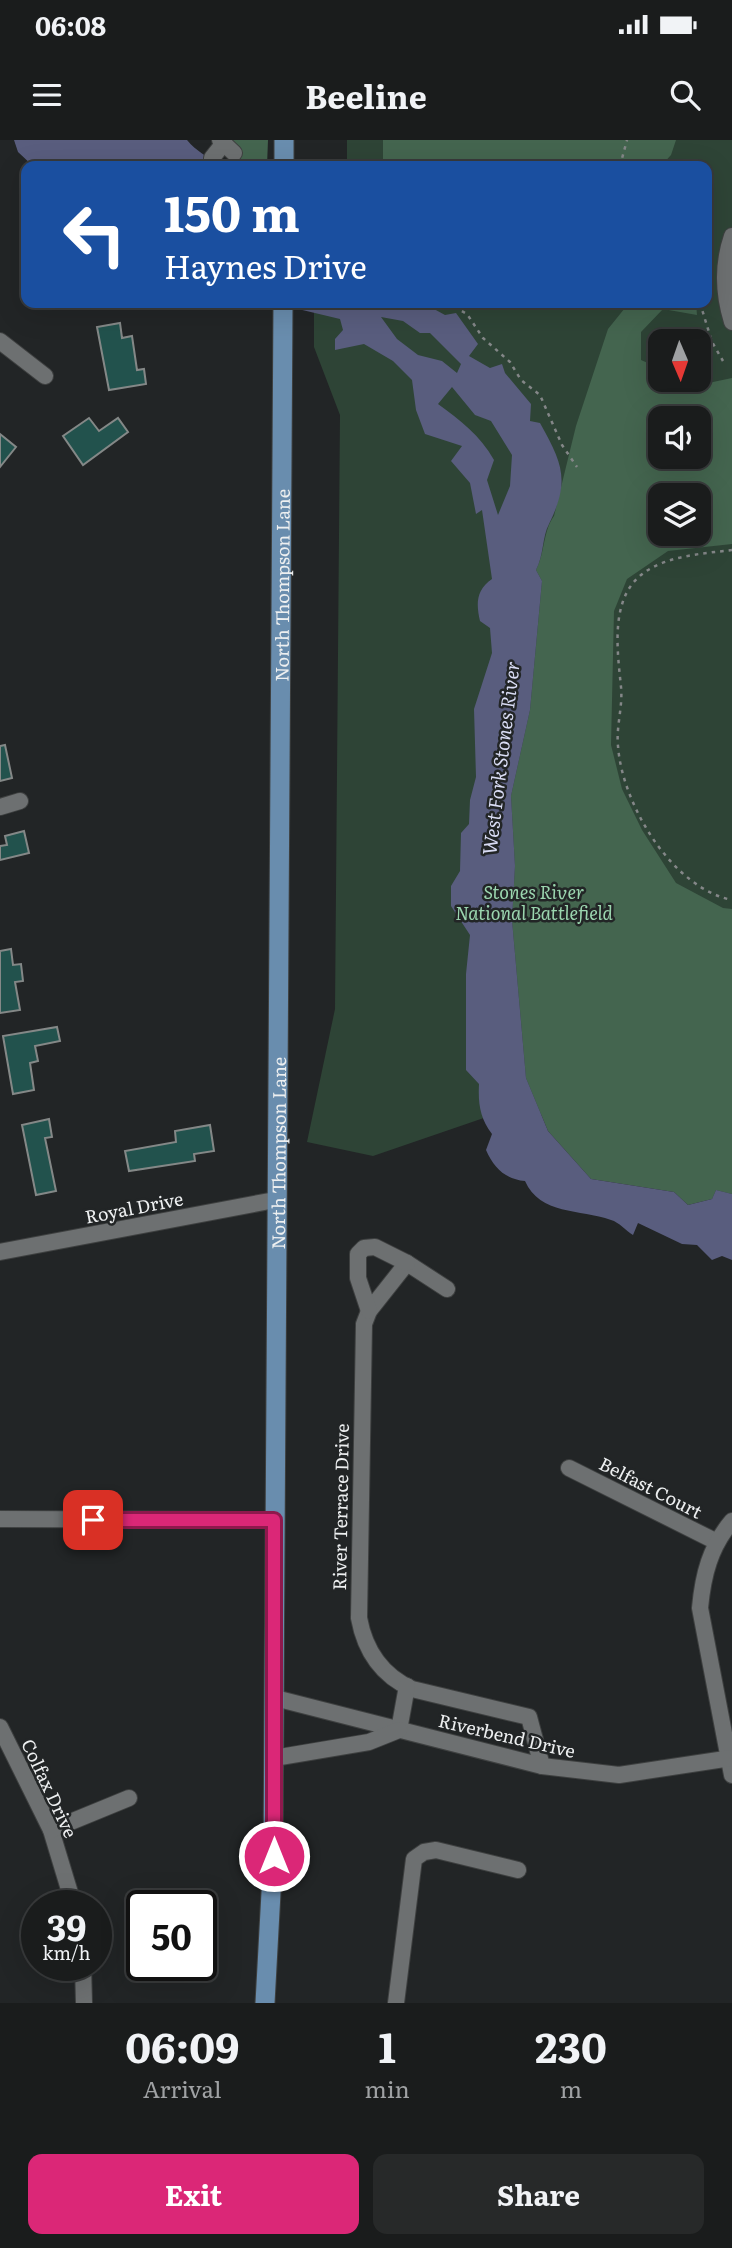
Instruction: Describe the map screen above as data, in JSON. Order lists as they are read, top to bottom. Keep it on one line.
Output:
{"streets":{"main road":["North Thompson Lane"],"street":["Royal Drive","Belfast Court","River Terrace Drive","Riverbend Drive","Colfax Drive"]},"crossings":[["North Thompson Lane","Royal Drive"],["North Thompson Lane","Riverbend Drive"],["River Terrace Drive","Riverbend Drive"]],"water":["West Fork Stones River"],"parks":["Stones River National Battlefield"],"north":"bottom","page":{"status":"06:08","header":"Beeline","turn":["150 m","Haynes Drive"],"speed":"39 km/h","limit":"50","eta":["06:09","Arrival","1","min","230","m"],"buttons":["Exit","Share"]}}
